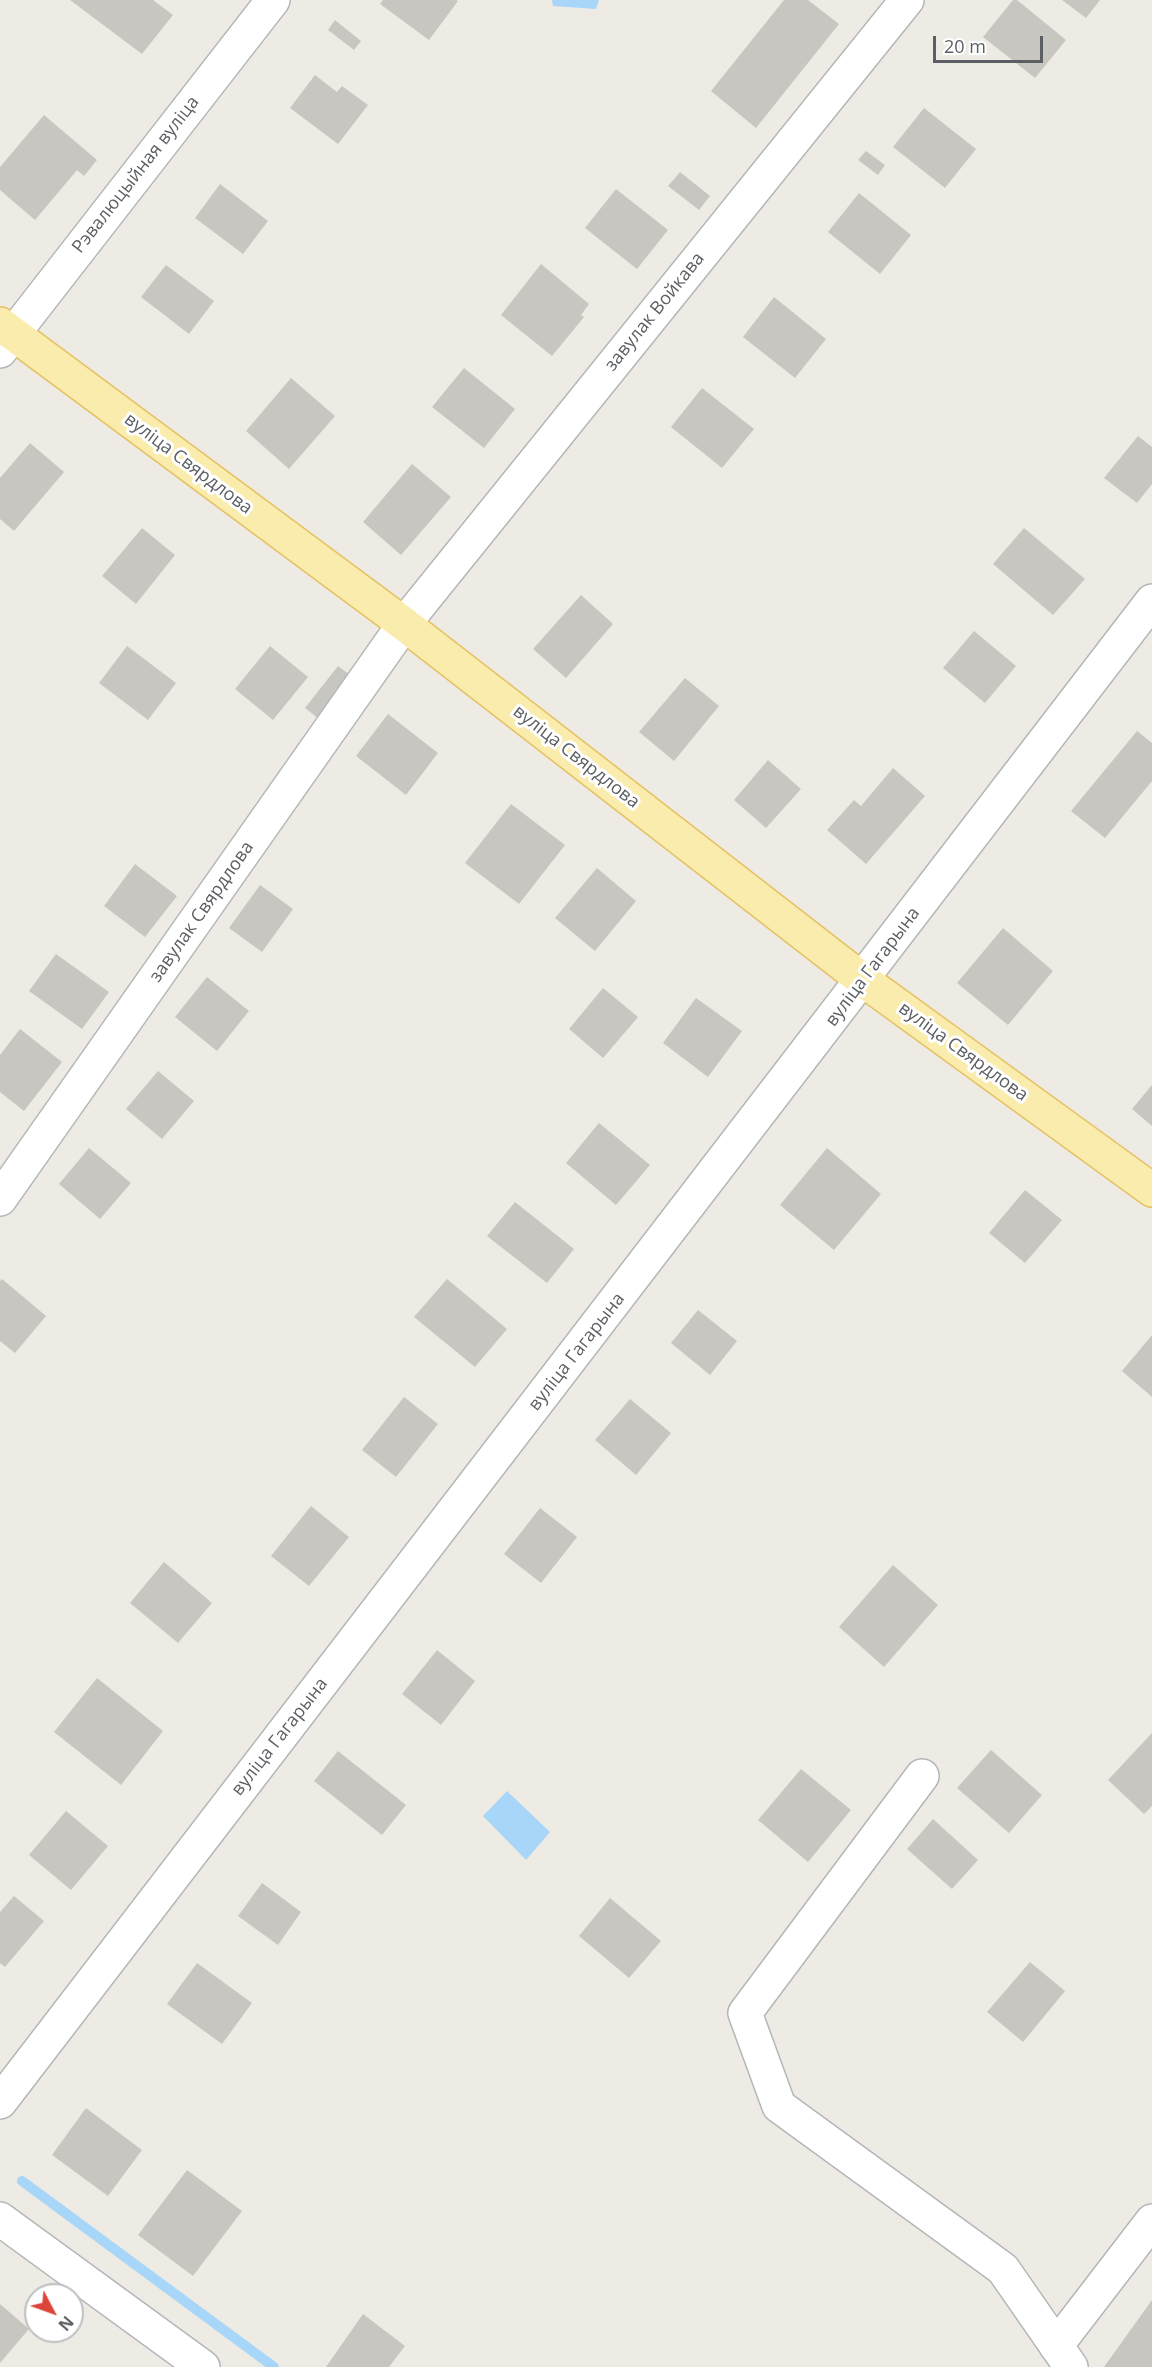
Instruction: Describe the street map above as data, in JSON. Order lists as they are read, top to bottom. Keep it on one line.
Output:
{"streets":{"main road":["вуліца Свярдлова"],"street":["Рэвалюцыйная вуліца","завулак Войкава","завулак Свярдлова","вуліца Гагарына"]},"crossings":[["Рэвалюцыйная вуліца","вуліца Свярдлова"],["завулак Войкава","вуліца Свярдлова"],["завулак Войкава","завулак Свярдлова"],["вуліца Свярдлова","завулак Свярдлова"],["вуліца Свярдлова","вуліца Гагарына"]],"scale_bar":"20 m","north":"bottom right"}
